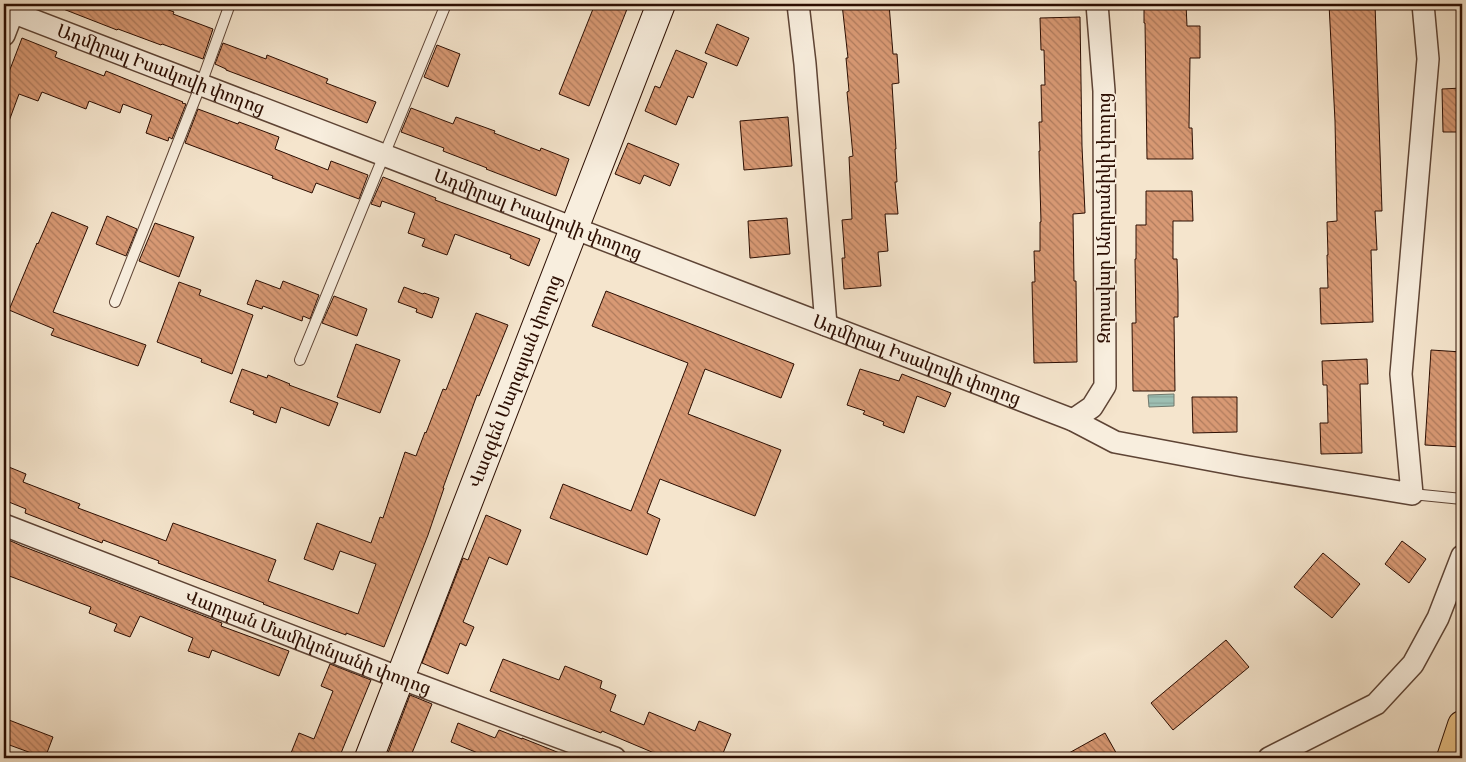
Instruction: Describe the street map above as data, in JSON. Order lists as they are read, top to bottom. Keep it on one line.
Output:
{"streets":{"street":["Ադմիրալ Իսակովի փողոց","Զորավար Անդրանիկի փողոց","Վազգեն Սարգսյան փողոց","Վարդան Մամիկոնյանի փողոց"]},"crossings":[["Ադմիրալ Իսակովի փողոց","Զորավար Անդրանիկի փողոց"],["Ադմիրալ Իսակովի փողոց","Վազգեն Սարգսյան փողոց"],["Վազգեն Սարգսյան փողոց","Վարդան Մամիկոնյանի փողոց"]]}
